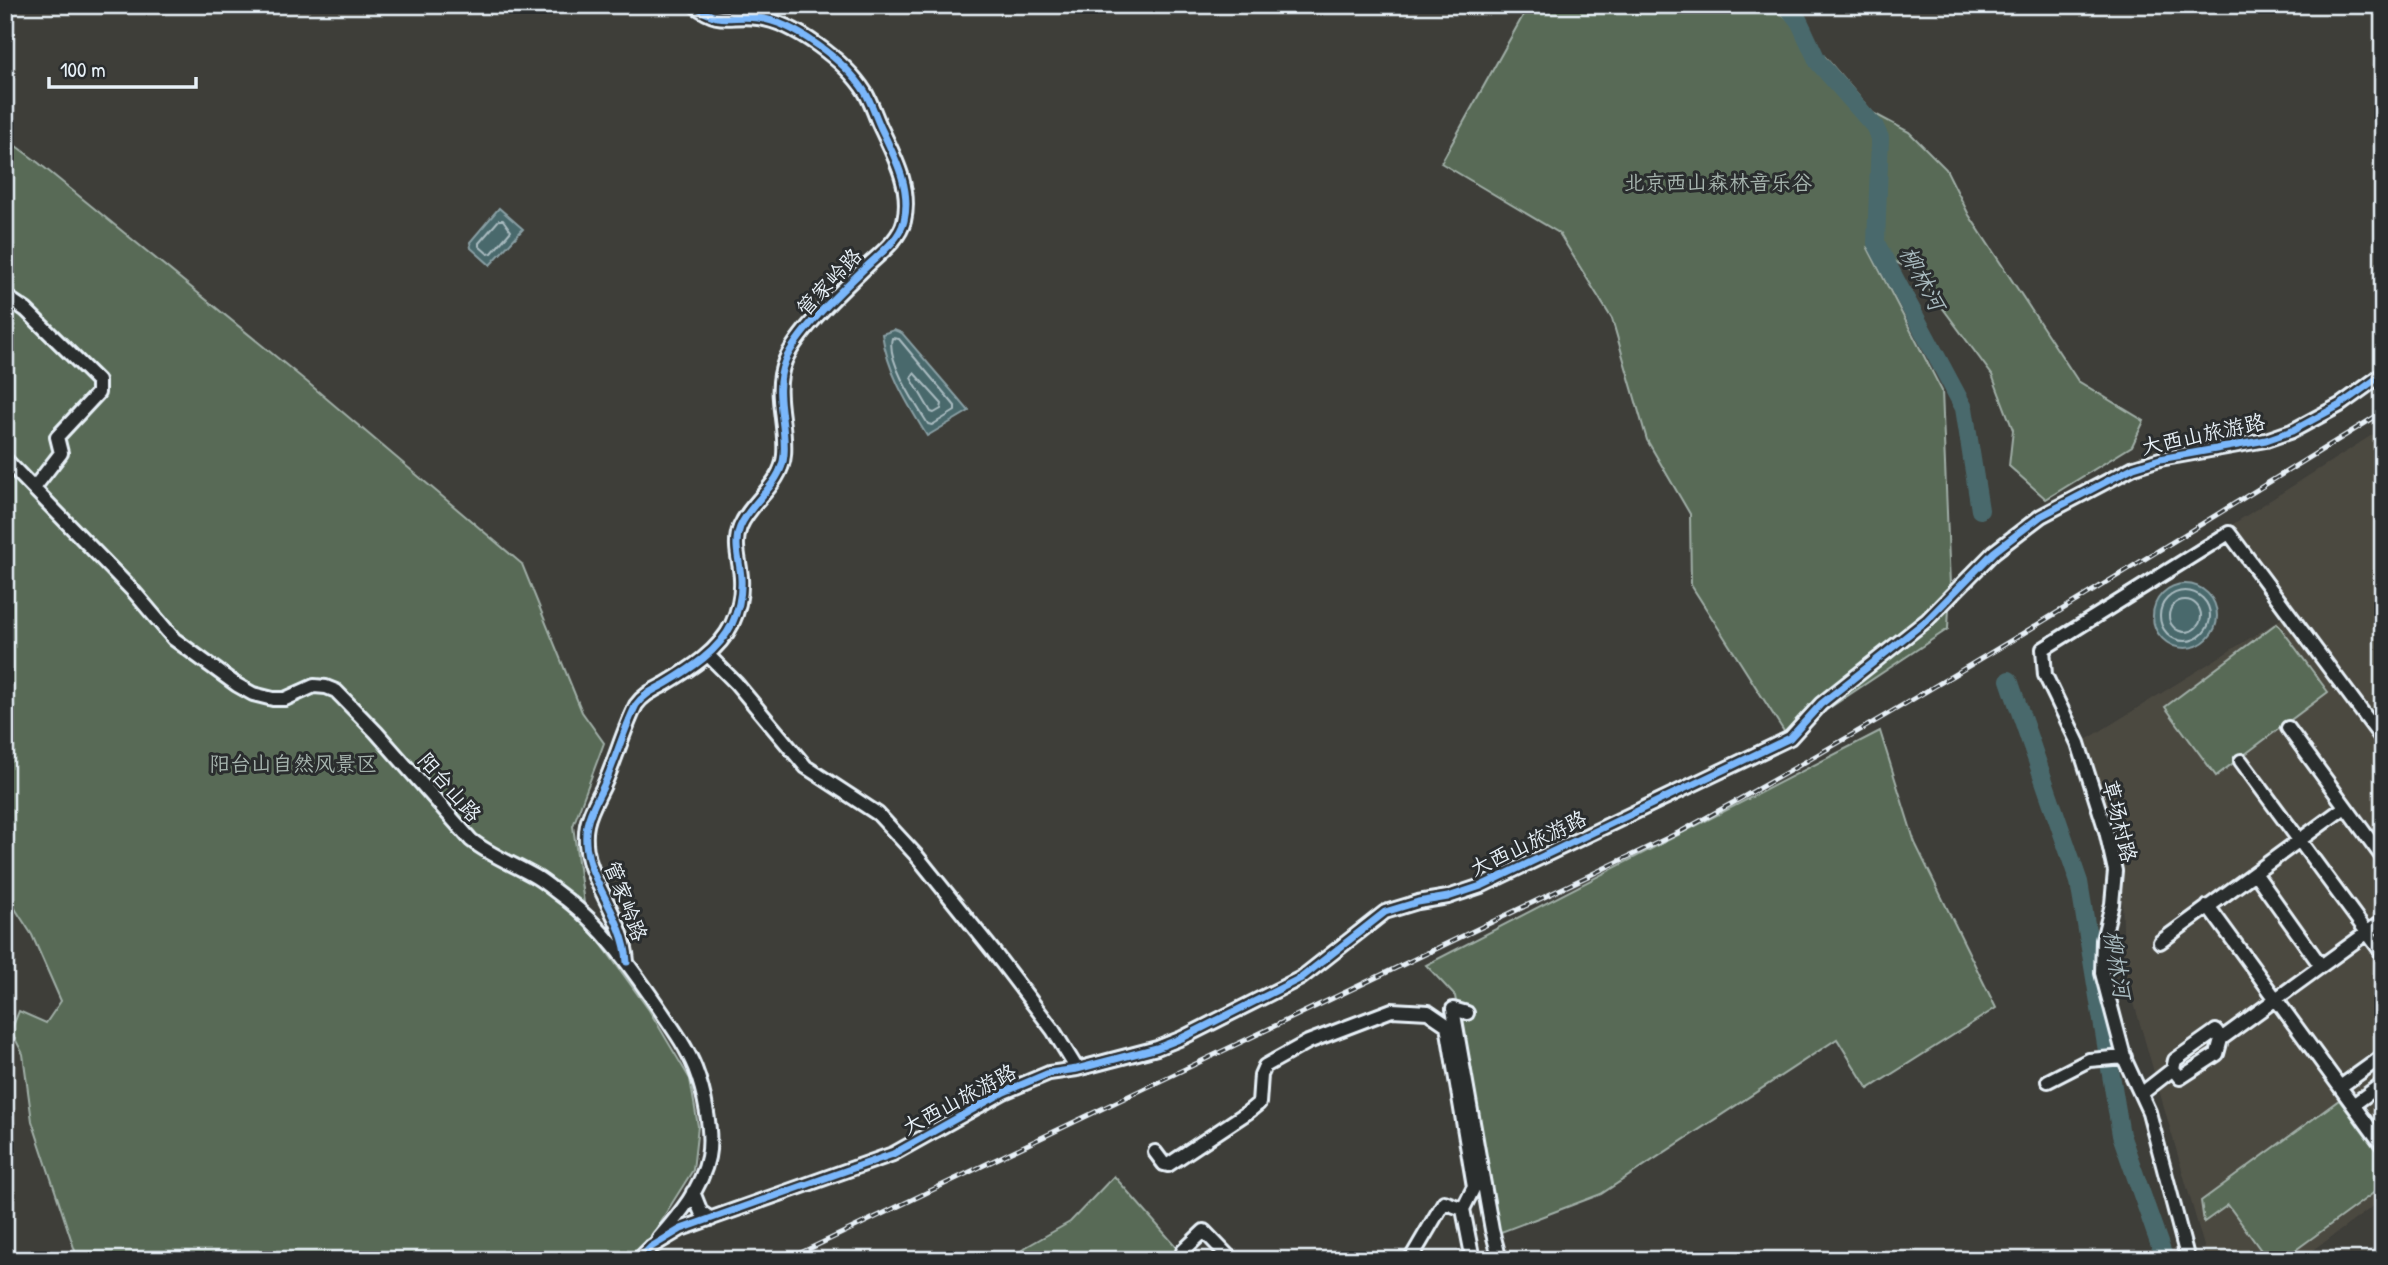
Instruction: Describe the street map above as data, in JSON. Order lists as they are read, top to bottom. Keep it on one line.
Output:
{"streets":{"street":["管家岭路","大西山旅游路","阳台山路","草场村路"]},"crossings":[["管家岭路","阳台山路"],["大西山旅游路","阳台山路"]],"water":["柳林河"],"parks":["北京西山森林音乐谷","阳台山自然风景区"],"scale_bar":"100 m"}
